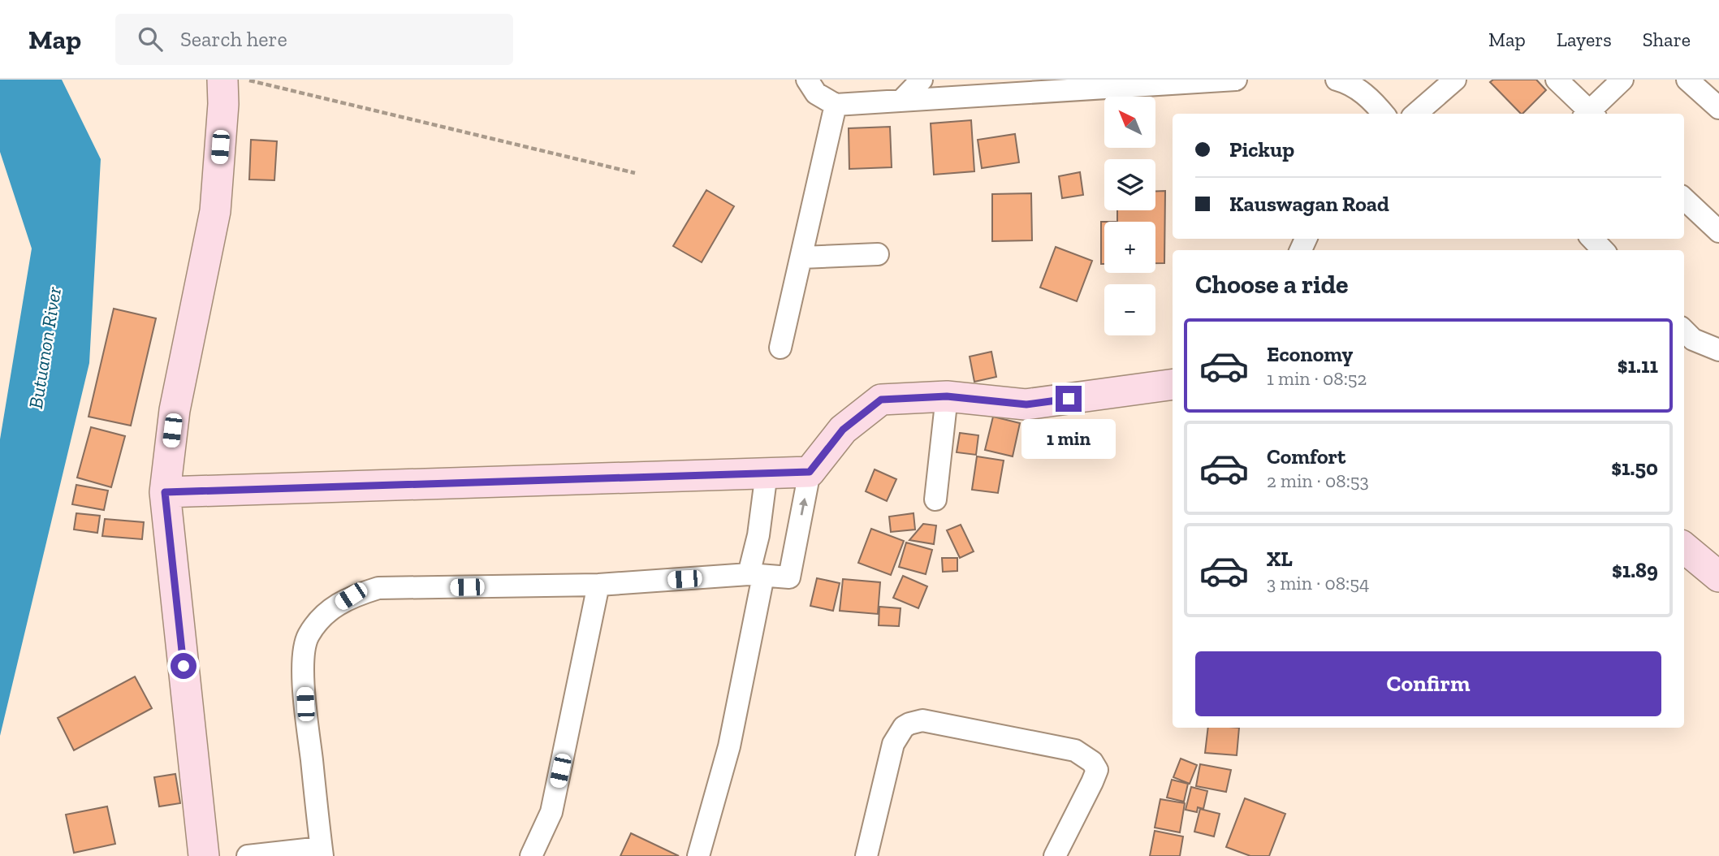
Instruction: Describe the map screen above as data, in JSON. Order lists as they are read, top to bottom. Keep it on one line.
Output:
{"water":["Butuanon River"],"north":"top left","page":{"header":"Map","search":"Search here","nav":["Map","Layers","Share"],"map_buttons":["+","−"],"banner":["Pickup","Kauswagan Road"],"heading":"Choose a ride","list":[{"name":"Economy","note":"1 min · 08:52","value":"$1.11"},{"name":"Comfort","note":"2 min · 08:53","value":"$1.50"},{"name":"XL","note":"3 min · 08:54","value":"$1.89"}],"bubble":"1 min","buttons":"Confirm"}}
